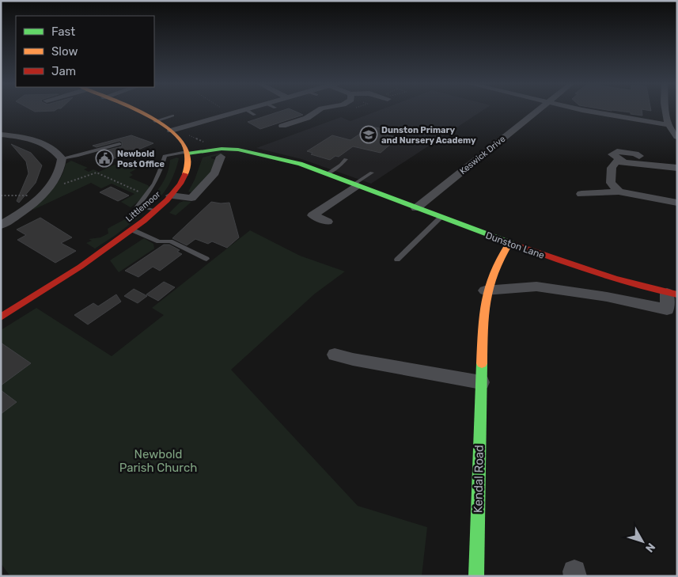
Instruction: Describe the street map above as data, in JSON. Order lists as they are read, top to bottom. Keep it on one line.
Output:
{"streets":{"street":["Keswick Drive","Littlemoor","Dunston Lane","Kendal Road"]},"crossings":[["Keswick Drive","Dunston Lane"],["Littlemoor","Dunston Lane"],["Dunston Lane","Kendal Road"]],"parks":["Newbold Parish Church"],"places":{"school or university":["Dunston Primary and Nursery Academy"],"public building":["Newbold Post Office"]},"legend":["Fast","Slow","Jam"],"north":"bottom right"}
